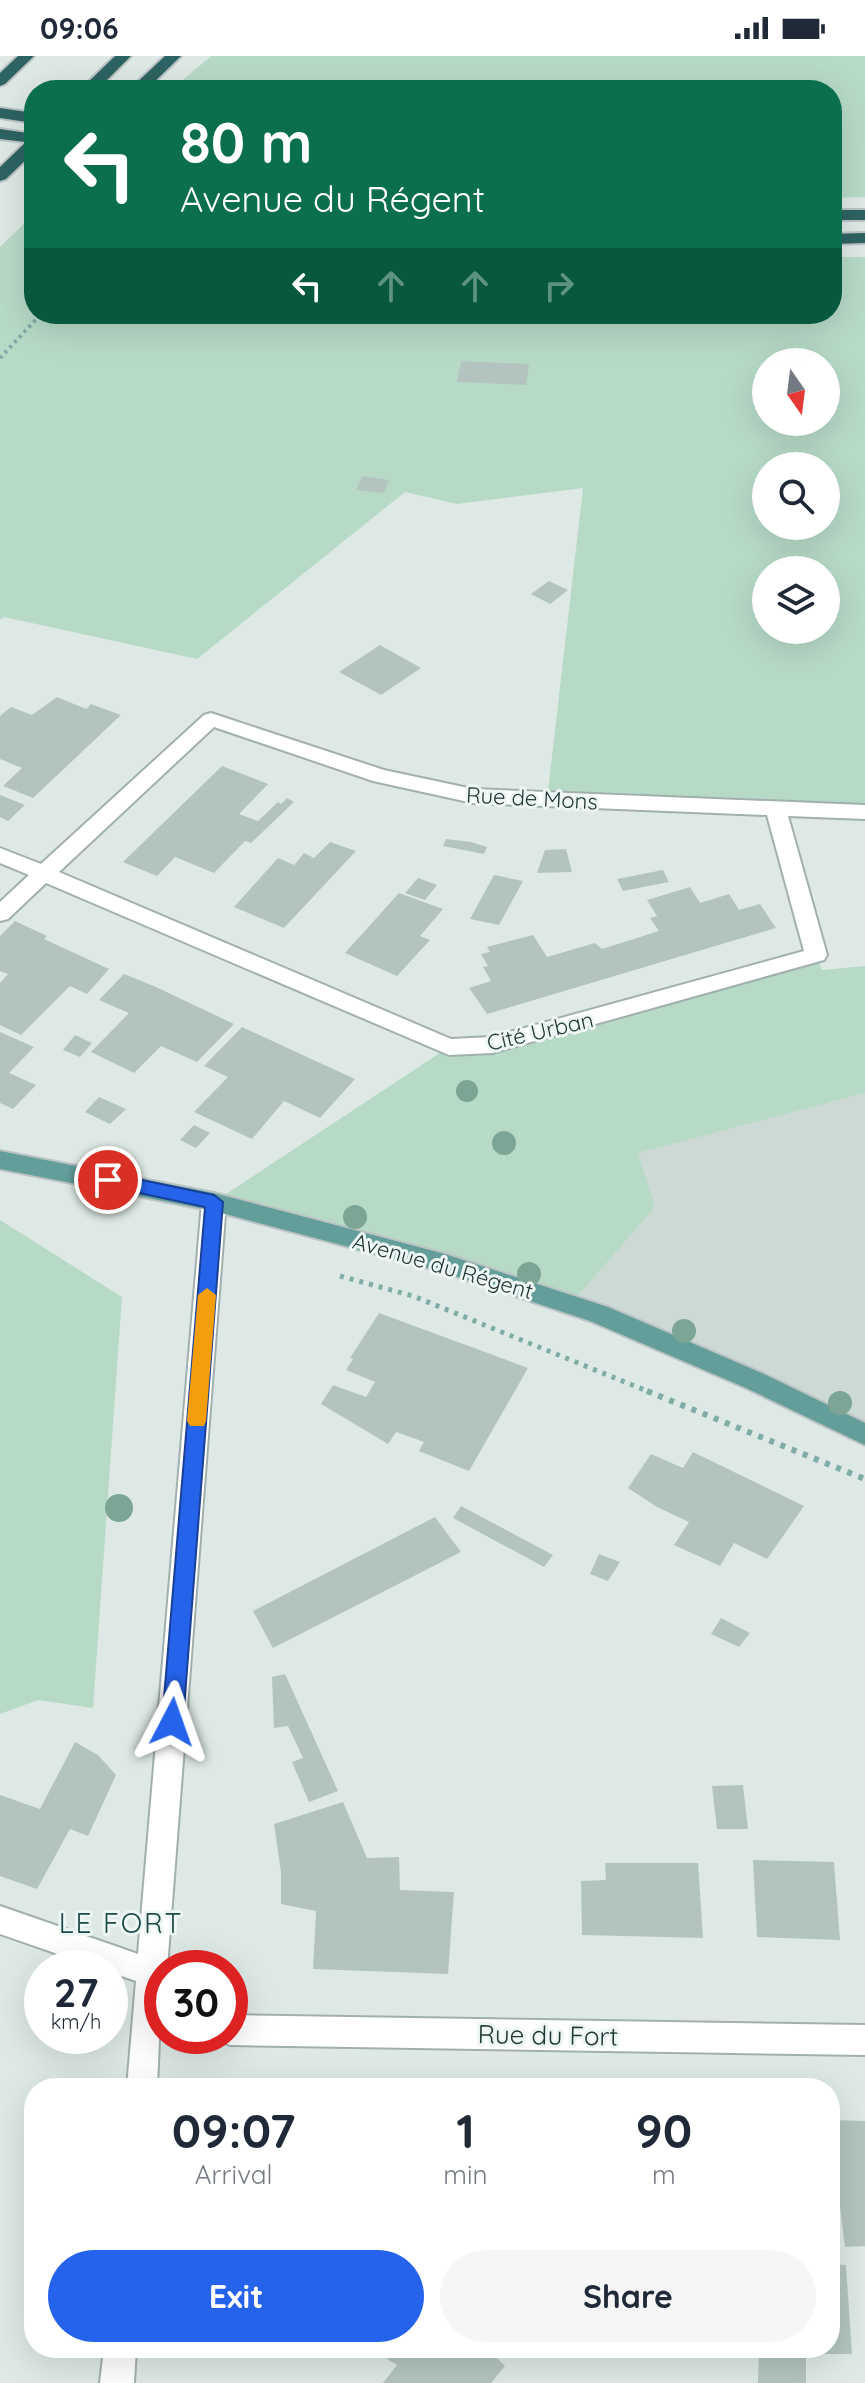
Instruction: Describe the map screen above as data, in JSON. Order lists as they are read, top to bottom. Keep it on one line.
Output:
{"streets":{"main road":["Avenue du Régent"],"street":["Rue de Mons","Cité Urban","Rue du Fort"]},"crossings":[["Rue de Mons","Cité Urban"]],"districts":["LE FORT"],"north":"bottom","page":{"status":"09:06","turn":["80 m","Avenue du Régent"],"speed":"27 km/h","limit":"30","eta":["09:07","Arrival","1","min","90","m"],"buttons":["Exit","Share"]}}
